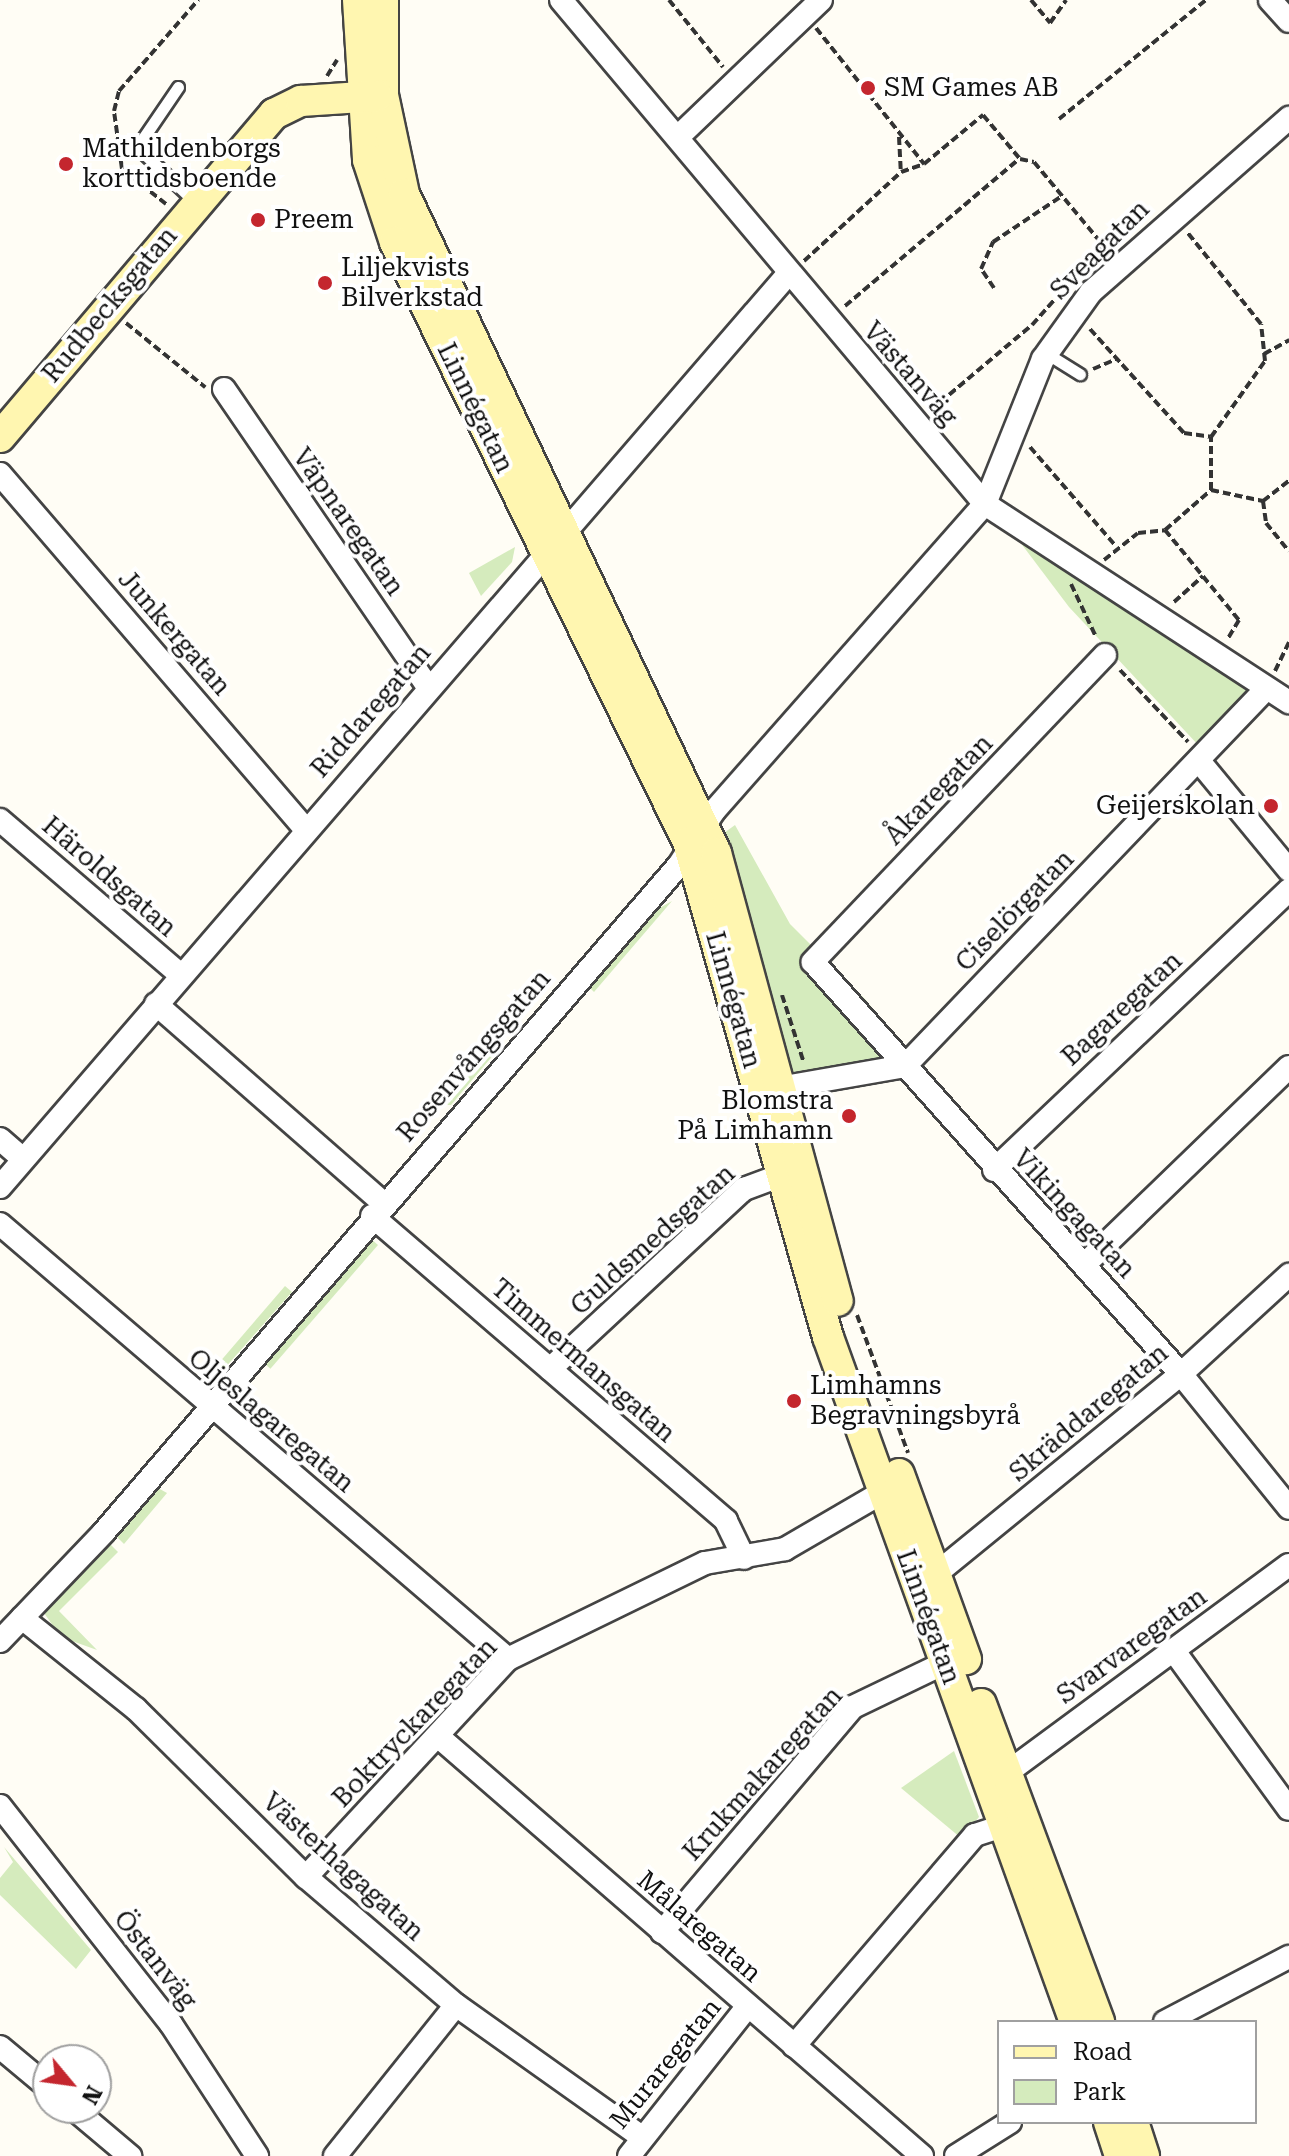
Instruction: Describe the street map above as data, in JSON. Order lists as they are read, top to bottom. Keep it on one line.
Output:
{"streets":{"street":["Sveagatan","Rudbecksgatan","Västanväg","Linnégatan","Väpnaregatan","Junkergatan","Riddaregatan","Åkaregatan","Häroldsgatan","Ciselörgatan","Bagaregatan","Rosenvångsgatan","Vikingagatan","Guldsmedsgatan","Timmermansgatan","Skräddaregatan","Oljeslagaregatan","Svarvaregatan","Boktryckaregatan","Krukmakaregatan","Västerhagagatan","Målaregatan","Östanväg","Muraregatan"]},"crossings":[["Sveagatan","Västanväg"],["Sveagatan","Rosenvångsgatan"],["Rudbecksgatan","Linnégatan"],["Västanväg","Riddaregatan"],["Västanväg","Ciselörgatan"],["Västanväg","Rosenvångsgatan"],["Linnégatan","Riddaregatan"],["Linnégatan","Rosenvångsgatan"],["Linnégatan","Guldsmedsgatan"],["Linnégatan","Skräddaregatan"],["Linnégatan","Svarvaregatan"],["Linnégatan","Boktryckaregatan"],["Linnégatan","Krukmakaregatan"],["Väpnaregatan","Riddaregatan"],["Junkergatan","Riddaregatan"],["Riddaregatan","Häroldsgatan"],["Riddaregatan","Timmermansgatan"],["Åkaregatan","Vikingagatan"],["Ciselörgatan","Vikingagatan"],["Bagaregatan","Vikingagatan"],["Rosenvångsgatan","Timmermansgatan"],["Rosenvångsgatan","Oljeslagaregatan"],["Rosenvångsgatan","Västerhagagatan"],["Vikingagatan","Skräddaregatan"],["Guldsmedsgatan","Timmermansgatan"],["Timmermansgatan","Boktryckaregatan"],["Oljeslagaregatan","Boktryckaregatan"],["Boktryckaregatan","Västerhagagatan"],["Boktryckaregatan","Målaregatan"],["Krukmakaregatan","Målaregatan"],["Västerhagagatan","Muraregatan"],["Målaregatan","Muraregatan"]],"places":["SM Games AB","Mathildenborgs korttidsboende","Preem","Liljekvists Bilverkstad","Geijerskolan","Blomstra På Limhamn","Limhamns Begravningsbyrå"],"legend":["Road","Park"],"north":"bottom right"}
